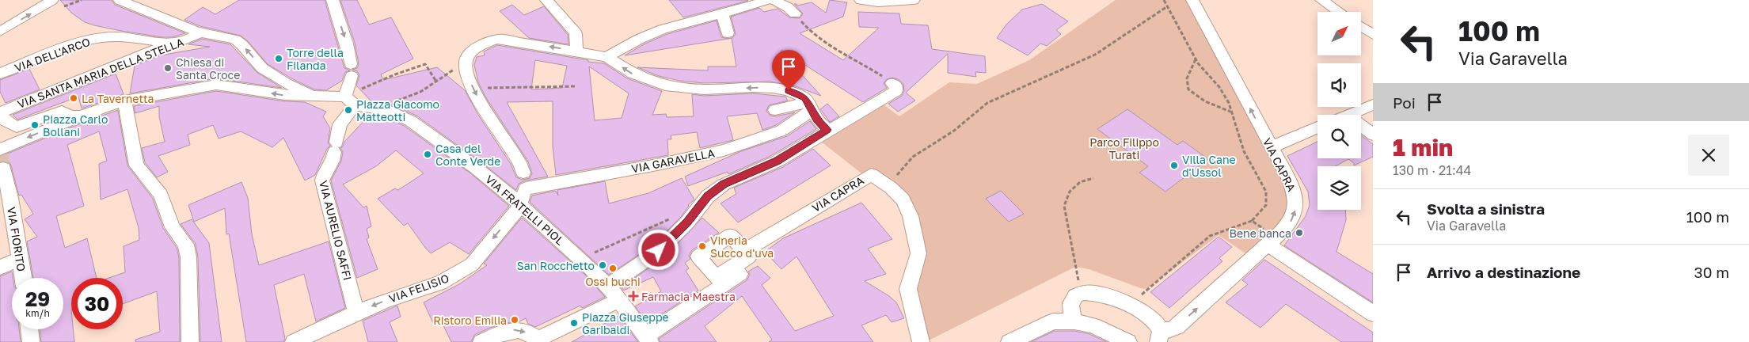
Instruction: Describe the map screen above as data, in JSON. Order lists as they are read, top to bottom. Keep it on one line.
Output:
{"streets":{"street":["VIA DELL'ARCO","VIA SANTA MARIA DELLA STELLA","VIA GARAVELLA","VIA CAPRA","VIA FRATELLI PIOL","VIA AURELIO SAFFI","VIA FIORITO","VIA FELISIO"]},"crossings":[["VIA DELL'ARCO","VIA SANTA MARIA DELLA STELLA"],["VIA FRATELLI PIOL","VIA AURELIO SAFFI"],["VIA FRATELLI PIOL","VIA FELISIO"],["VIA AURELIO SAFFI","VIA FELISIO"]],"parks":["Parco Filippo Turati"],"places":{"other":["Torre della Filanda","Chiesa di Santa Croce","La Tavernetta","Piazza Giacomo Matteotti","Piazza Carlo Bollani","Casa del Conte Verde","Villa Cane d'Ussol","Bene banca","Vineria Succo d'uva","San Rocchetto","Ossi buchi","Ristoro Emilia","Piazza Giuseppe Garibaldi"],"health":["Farmacia Maestra"]},"north":"top right","page":{"turn":["100 m","Via Garavella"],"then":"Poi","heading":["1 min","130 m · 21:44"],"list":[{"name":"Svolta a sinistra","note":"Via Garavella","value":"100 m"},{"name":"Arrivo a destinazione","value":"30 m"}],"speed":"29 km/h","limit":"30"}}
